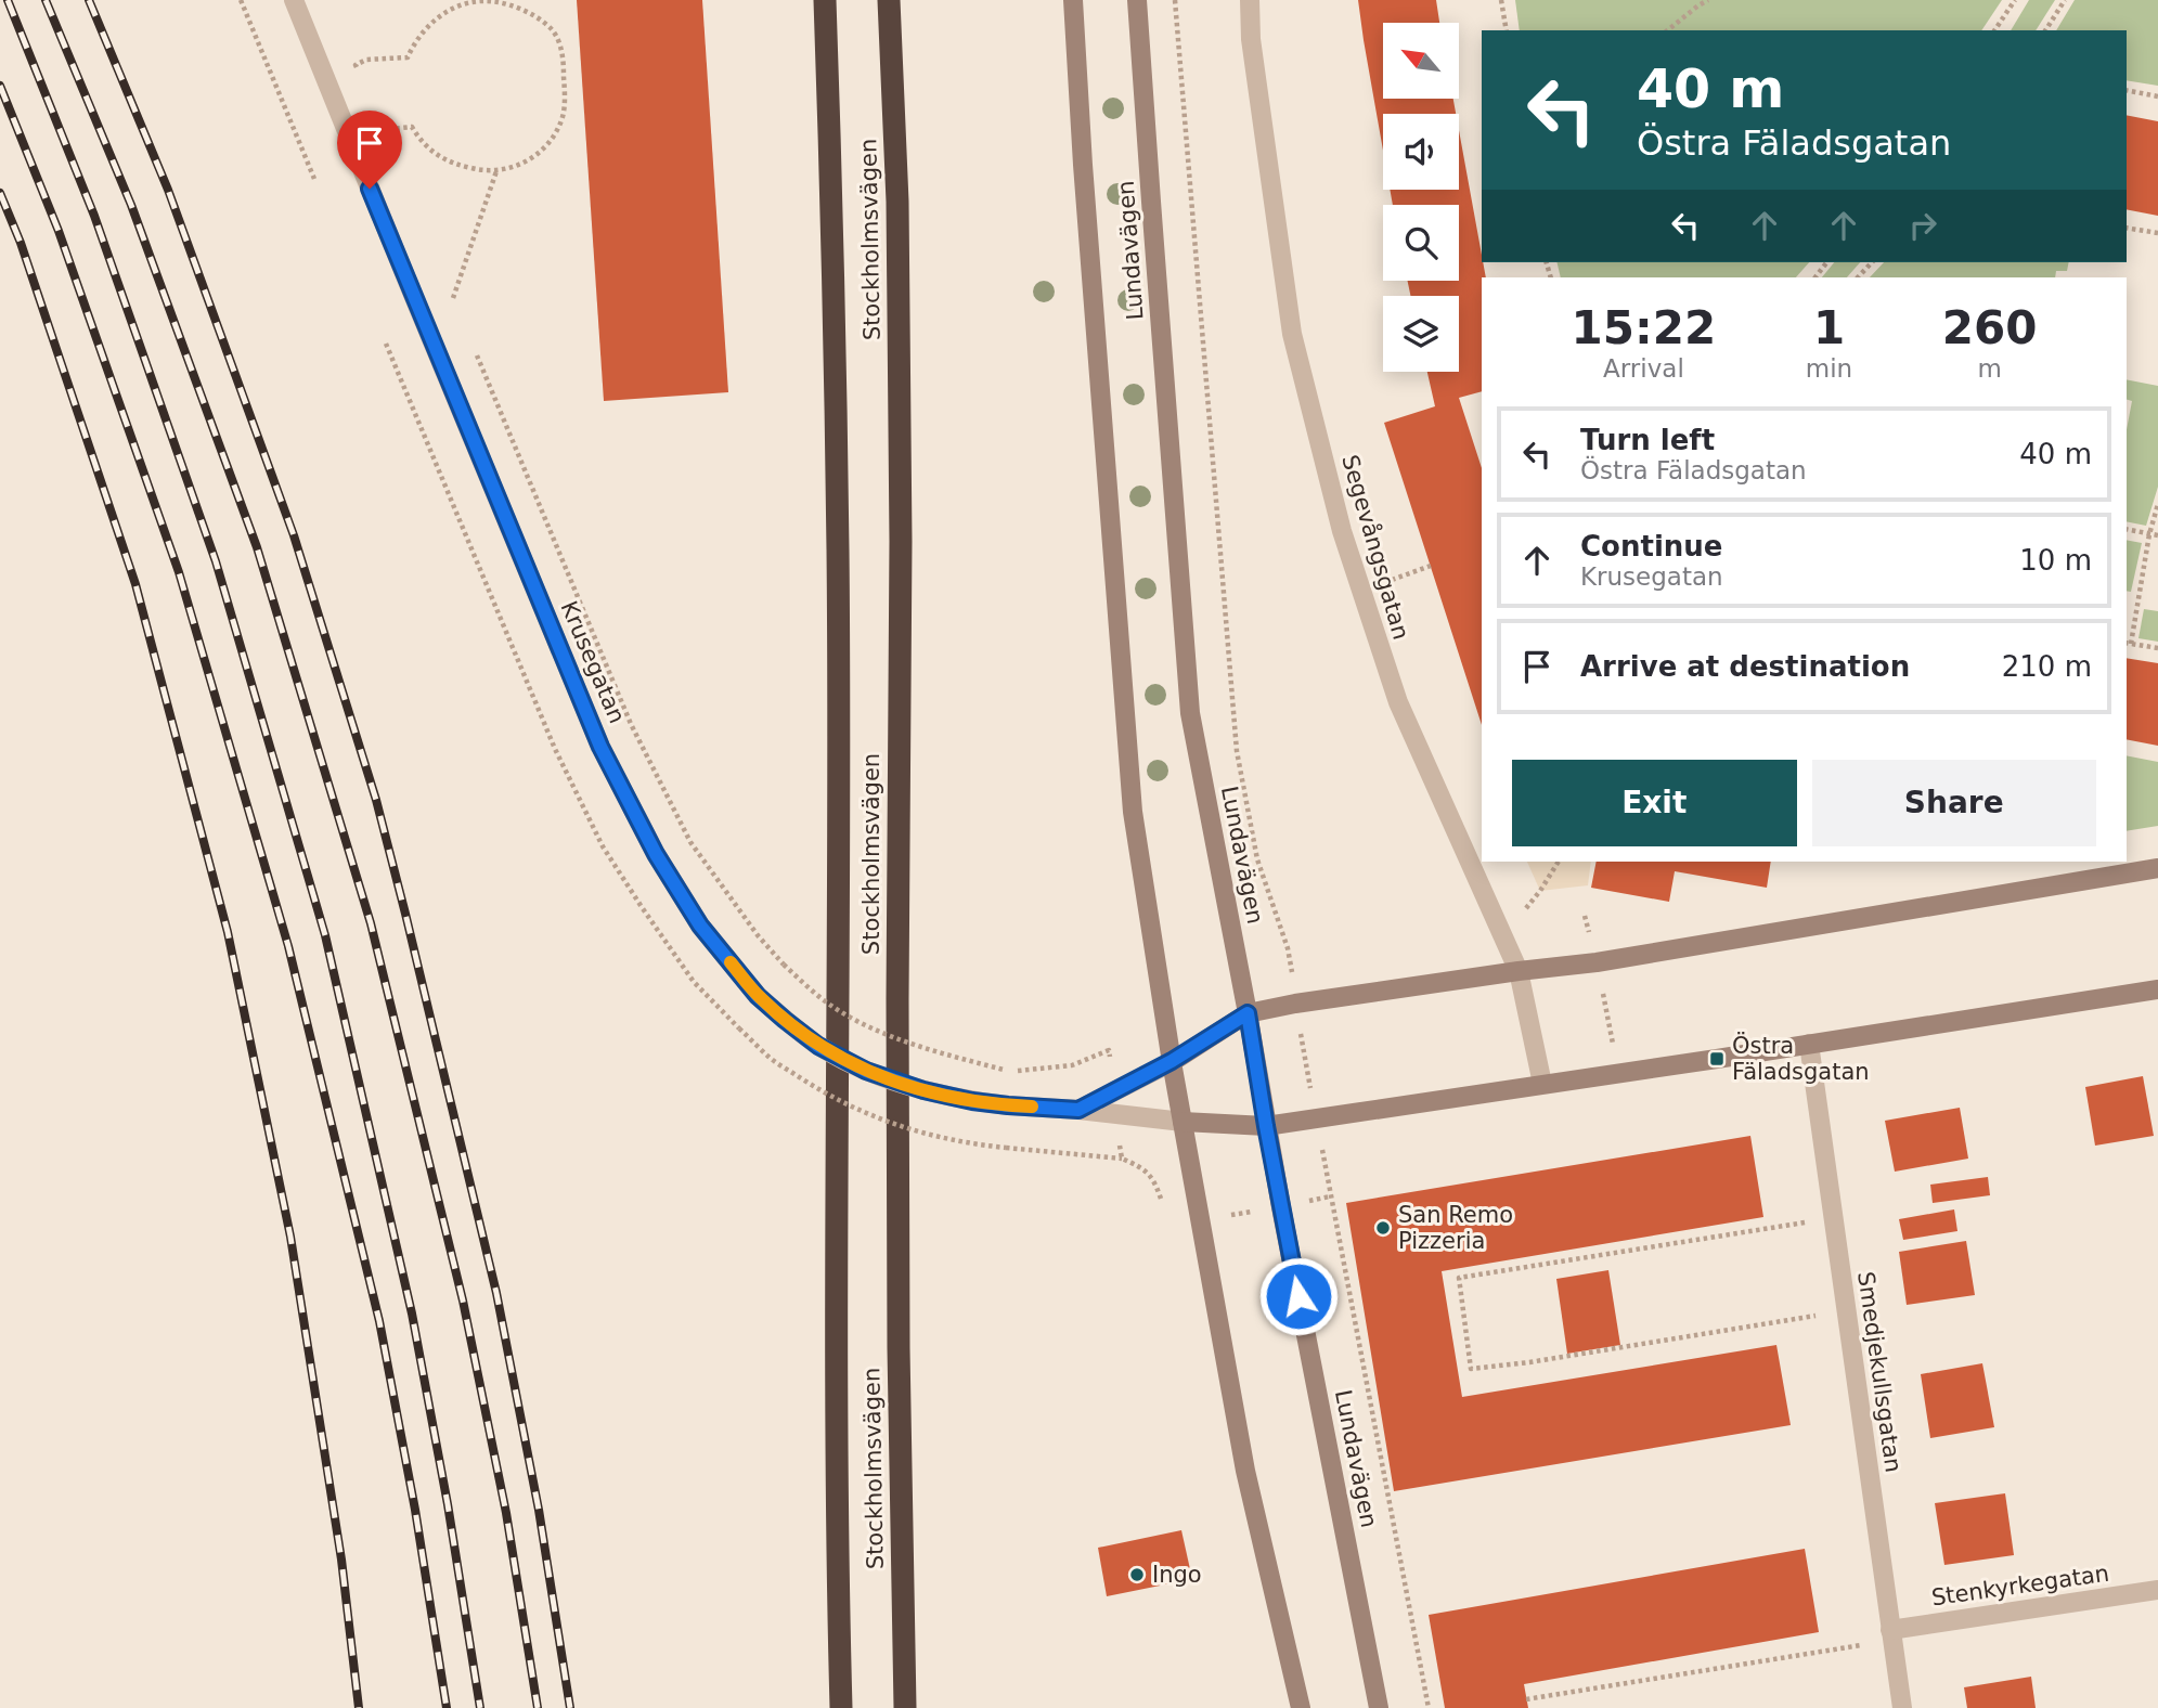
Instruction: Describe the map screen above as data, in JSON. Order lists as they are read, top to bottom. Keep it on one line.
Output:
{"streets":{"highway":["Stockholmsvägen"],"main road":["Lundavägen"],"street":["Segevångsgatan","Krusegatan","Smedjekullsgatan","Stenkyrkegatan"]},"crossings":[["Lundavägen","Krusegatan"],["Smedjekullsgatan","Stenkyrkegatan"]],"places":{"transit":["Östra Fäladsgatan"],"other":["San Remo Pizzeria","Ingo"]},"north":"top left","page":{"turn":["40 m","Östra Fäladsgatan"],"eta":["15:22","Arrival","1","min","260","m"],"list":[{"name":"Turn left","note":"Östra Fäladsgatan","value":"40 m"},{"name":"Continue","note":"Krusegatan","value":"10 m"},{"name":"Arrive at destination","value":"210 m"}],"buttons":["Exit","Share"]}}
